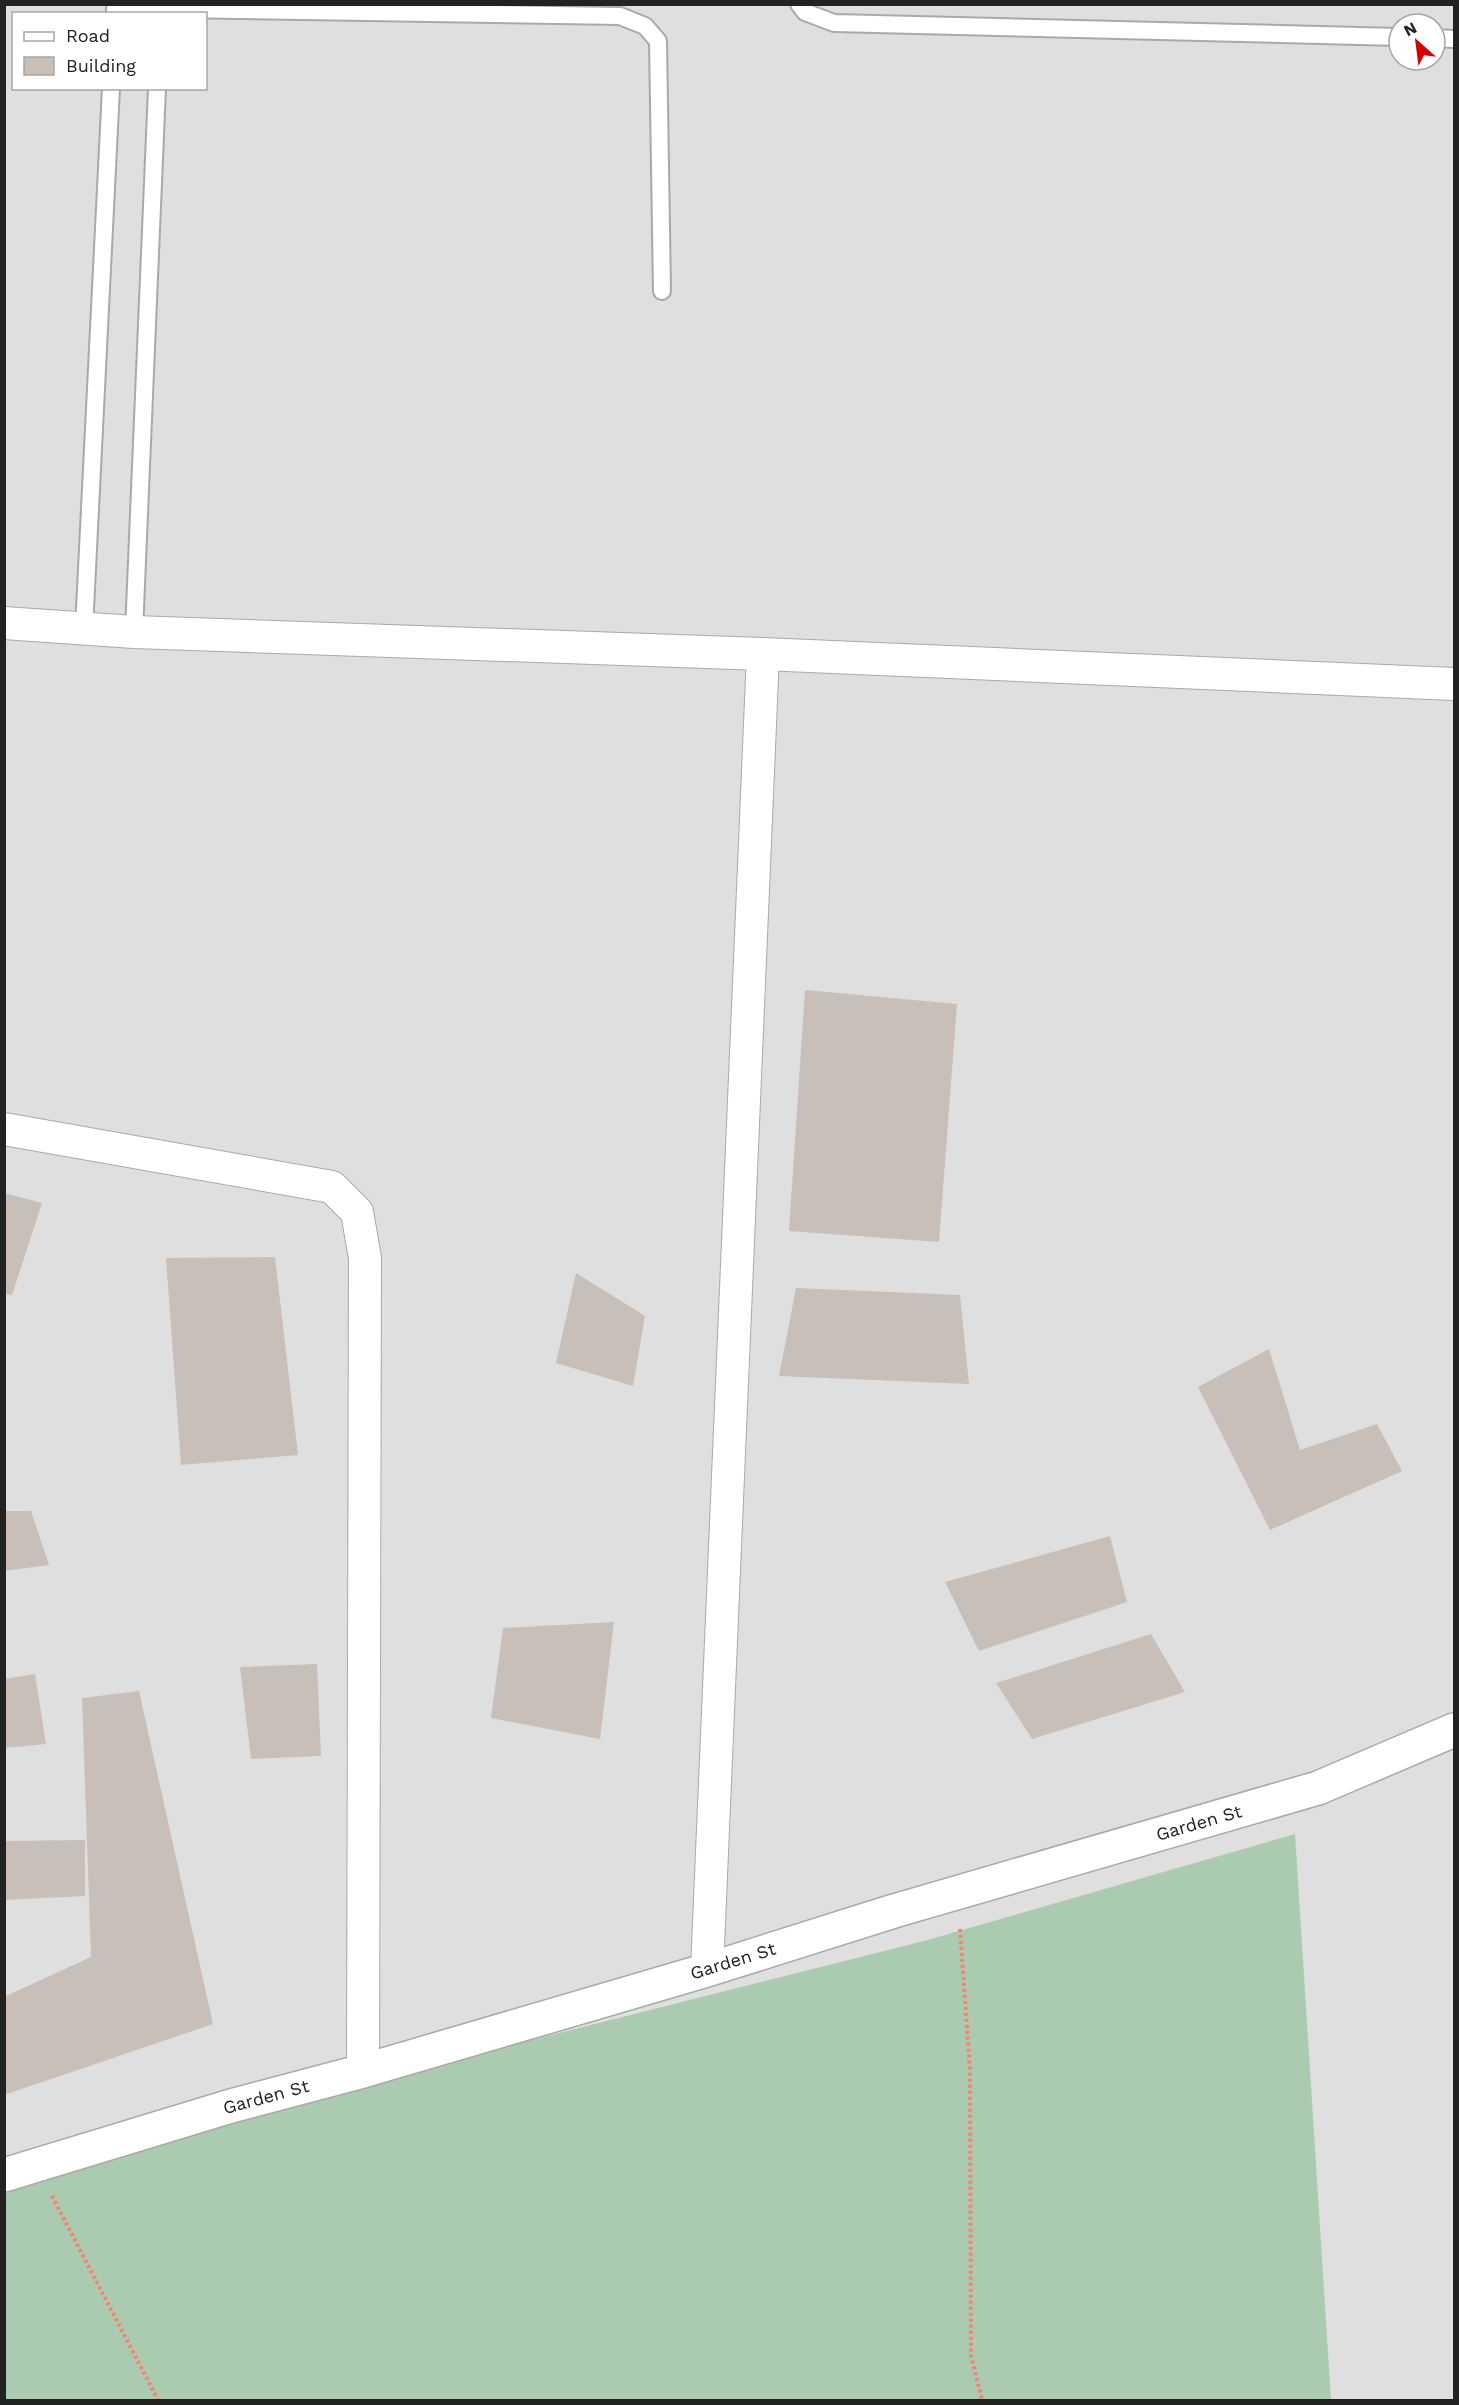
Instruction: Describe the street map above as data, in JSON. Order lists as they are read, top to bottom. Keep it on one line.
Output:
{"streets":{"street":["Garden St"]},"legend":["Road","Building"],"north":"top left"}
